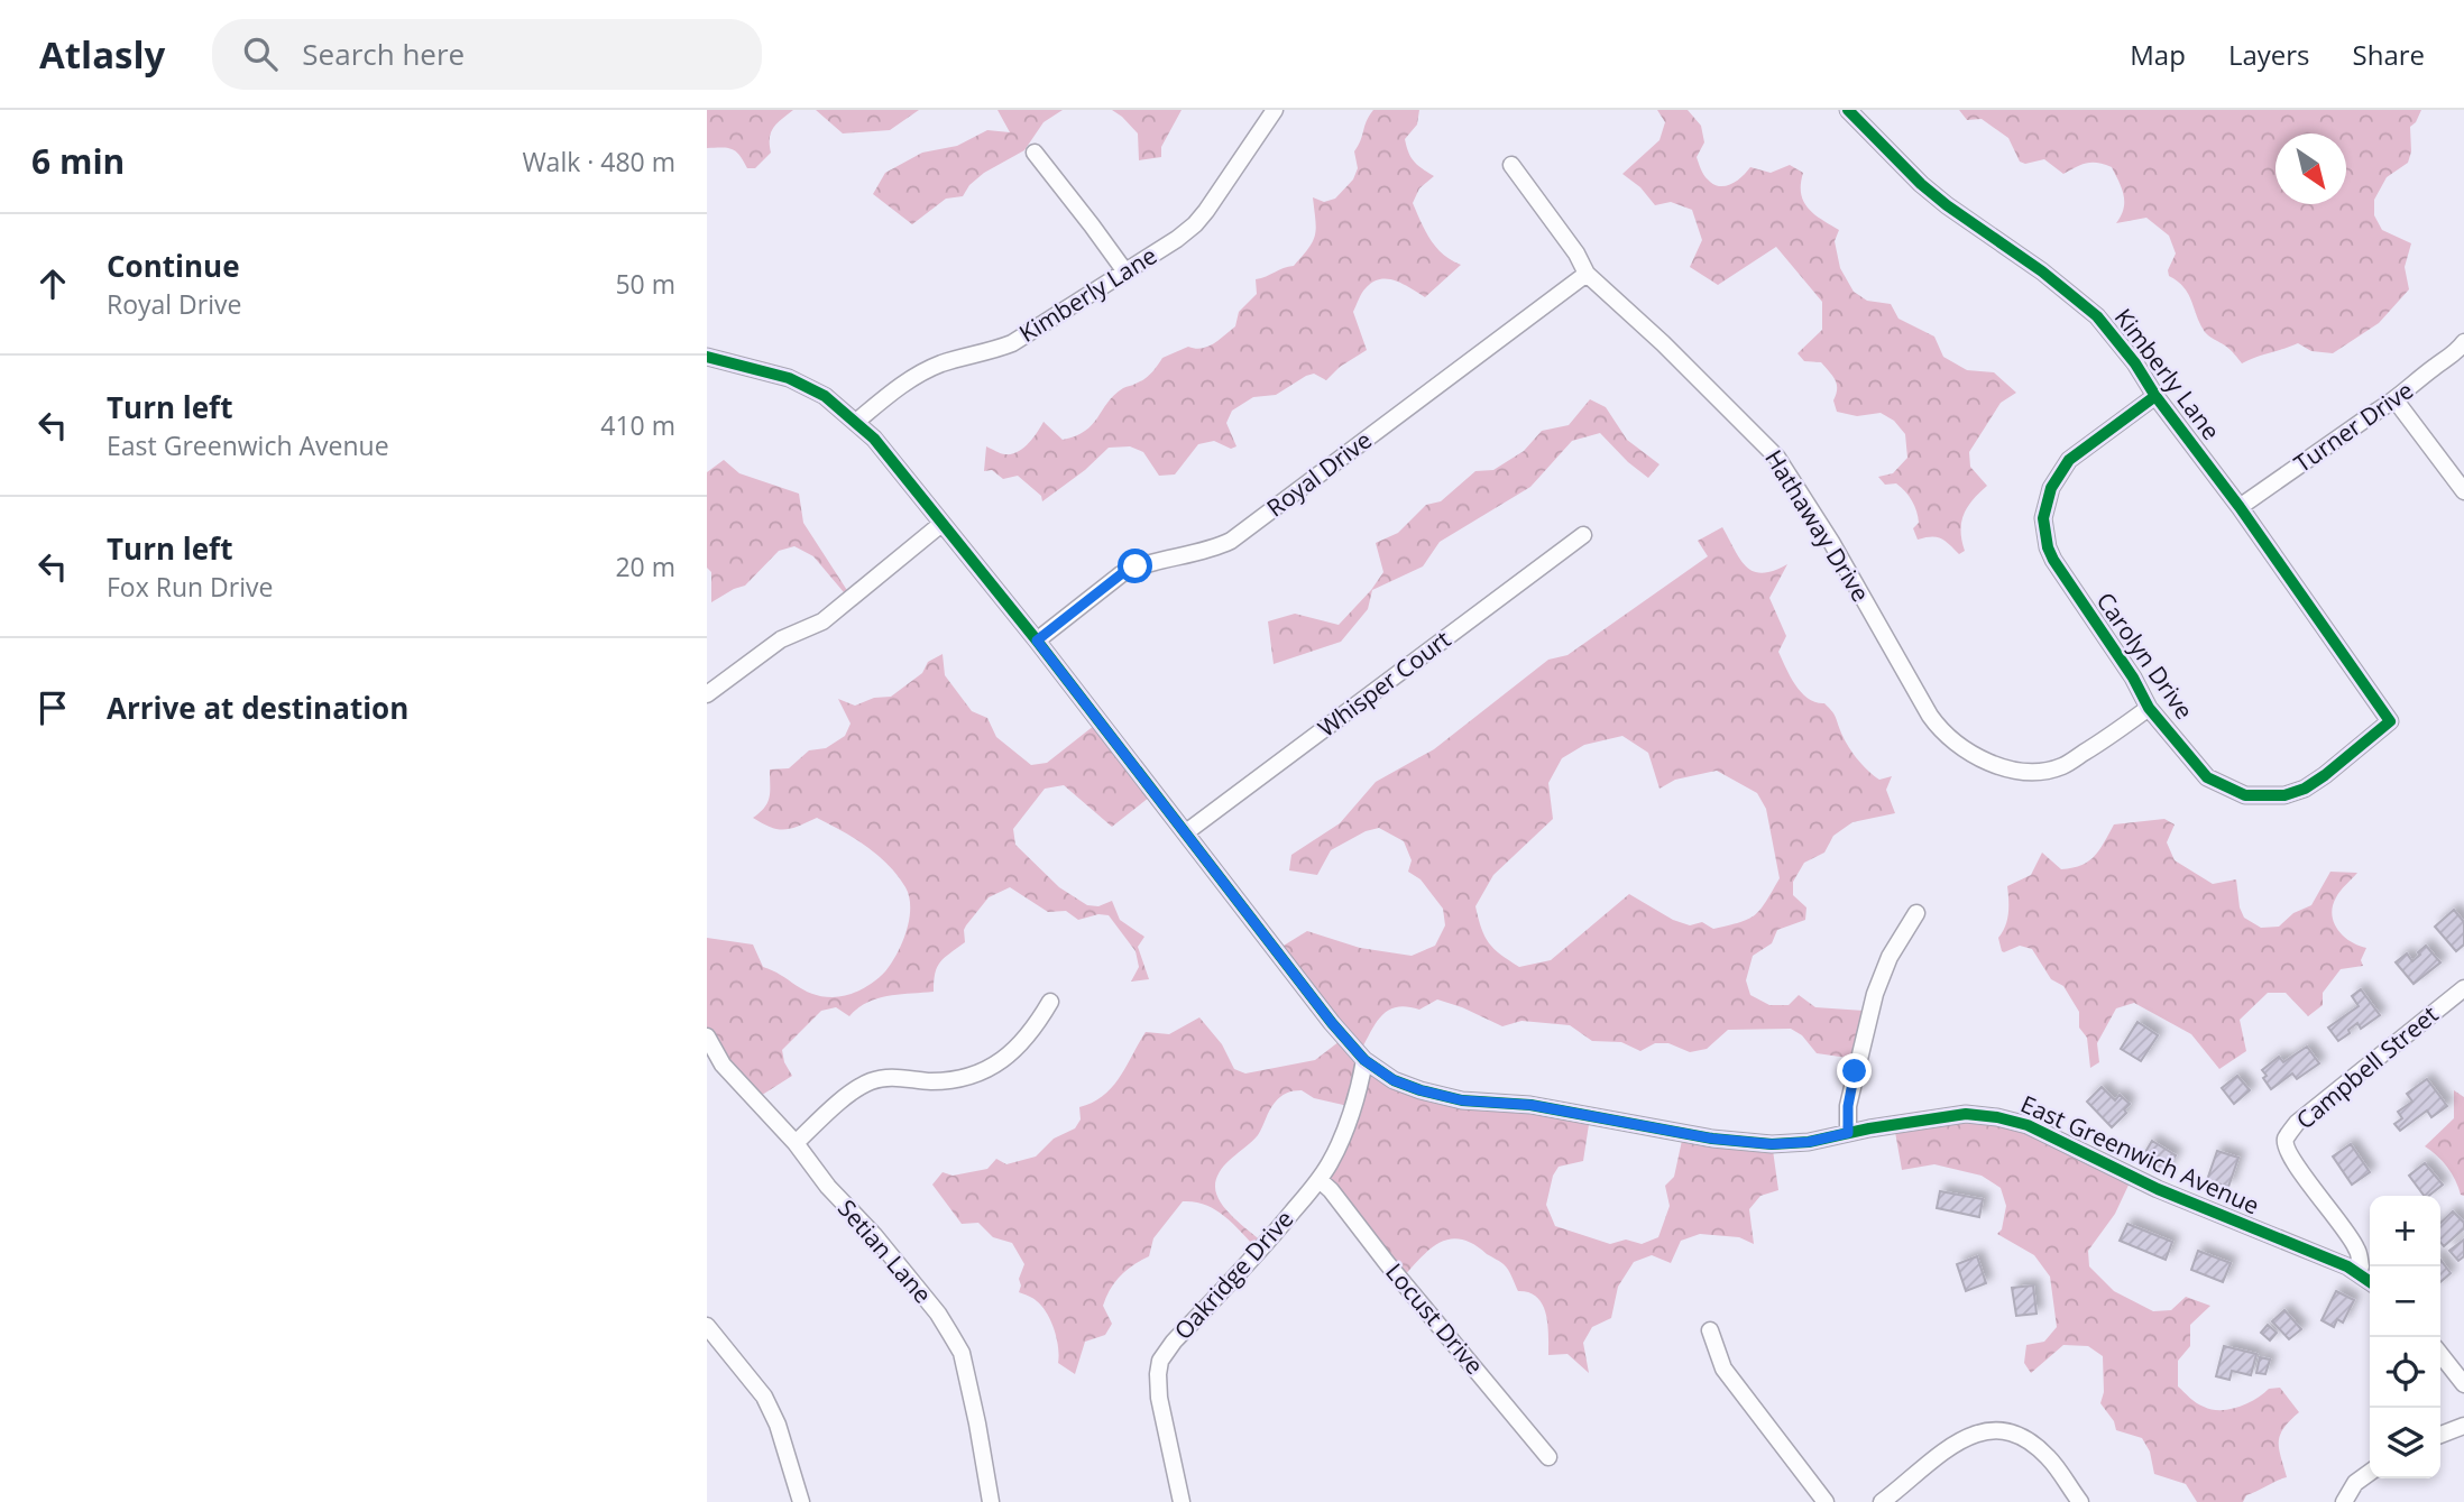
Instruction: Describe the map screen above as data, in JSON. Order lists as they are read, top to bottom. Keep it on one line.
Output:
{"streets":{"street":["Kimberly Lane","Turner Drive","Royal Drive","Hathaway Drive","Carolyn Drive","Whisper Court","Campbell Street","East Greenwich Avenue","Setian Lane","Oakridge Drive","Locust Drive"]},"crossings":[["Kimberly Lane","Turner Drive"],["Kimberly Lane","Carolyn Drive"],["Kimberly Lane","East Greenwich Avenue"],["Royal Drive","Hathaway Drive"],["Royal Drive","East Greenwich Avenue"],["Hathaway Drive","Carolyn Drive"],["Whisper Court","East Greenwich Avenue"],["Campbell Street","East Greenwich Avenue"],["East Greenwich Avenue","Oakridge Drive"],["Oakridge Drive","Locust Drive"]],"north":"bottom right","page":{"header":"Atlasly","search":"Search here","nav":["Map","Layers","Share"],"heading":["6 min","Walk · 480 m"],"list":[["Continue","Royal Drive","50 m"],["Turn left","East Greenwich Avenue","410 m"],["Turn left","Fox Run Drive","20 m"],"Arrive at destination"],"map_buttons":["+","−"]}}
